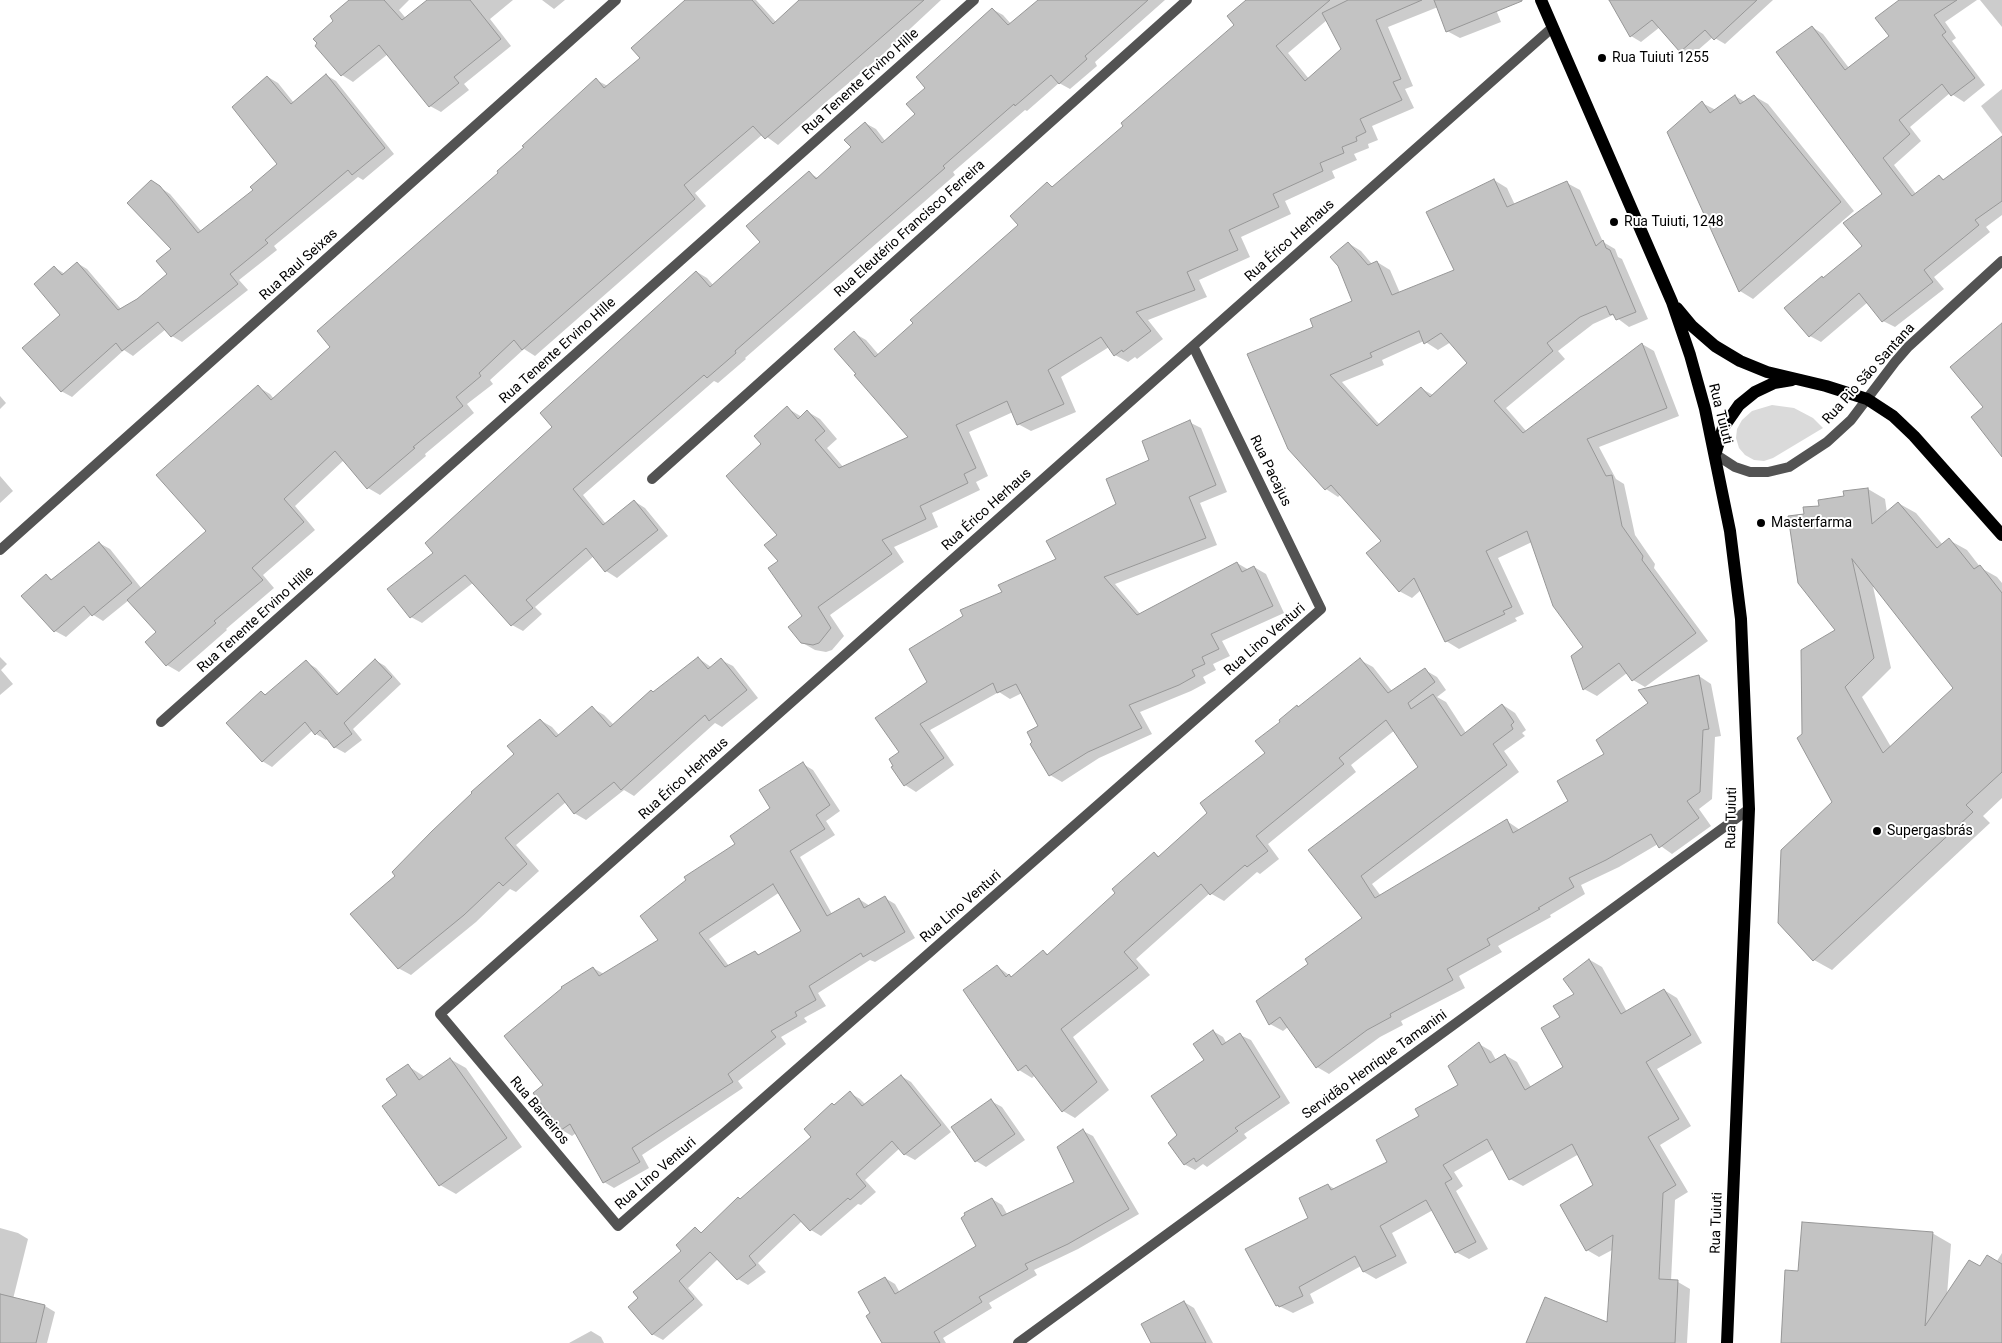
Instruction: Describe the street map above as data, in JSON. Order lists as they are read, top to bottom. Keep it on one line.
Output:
{"streets":{"main road":["Rua Tuiuti"],"street":["Rua Tenente Ervino Hille","Rua Eleutério Francisco Ferreira","Rua Érico Herhaus","Rua Raul Seixas","Rua Pio São Santana","Rua Pacajus","Rua Lino Venturi","Servidão Henrique Tamanini","Rua Barreiros"]},"crossings":[["Rua Érico Herhaus","Rua Tuiuti"],["Rua Érico Herhaus","Rua Pacajus"],["Rua Érico Herhaus","Rua Barreiros"],["Rua Pio São Santana","Rua Tuiuti"],["Rua Tuiuti","Servidão Henrique Tamanini"],["Rua Pacajus","Rua Lino Venturi"],["Rua Lino Venturi","Rua Barreiros"]],"places":["Rua Tuiuti 1255","Rua Tuiuti, 1248","Masterfarma","Supergasbrás"]}
